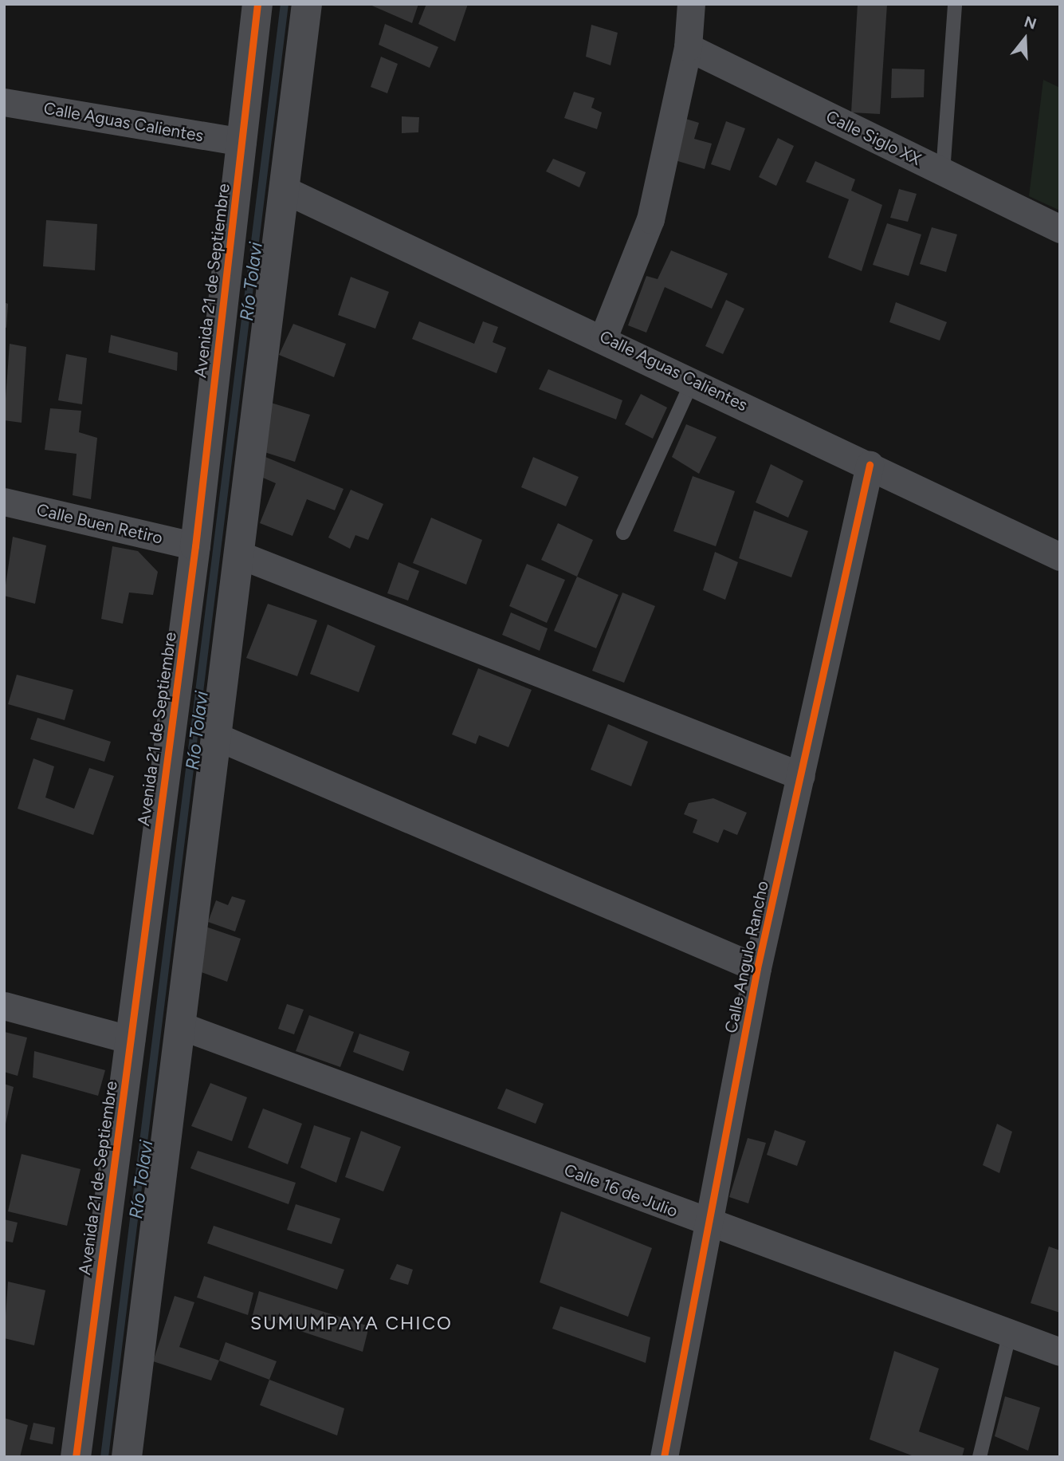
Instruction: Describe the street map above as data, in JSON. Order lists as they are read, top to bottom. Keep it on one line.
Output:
{"streets":{"street":["Calle Aguas Calientes","Calle Siglo XX","Avenida 21 de Septiembre","Calle Buen Retiro","Calle Angulo Rancho","Calle 16 de Julio"]},"crossings":[["Calle Aguas Calientes","Avenida 21 de Septiembre"],["Calle Aguas Calientes","Calle Angulo Rancho"],["Avenida 21 de Septiembre","Calle Buen Retiro"],["Calle Angulo Rancho","Calle 16 de Julio"]],"districts":["SUMUMPAYA CHICO"],"water":["Río Tolavi"],"north":"top"}
